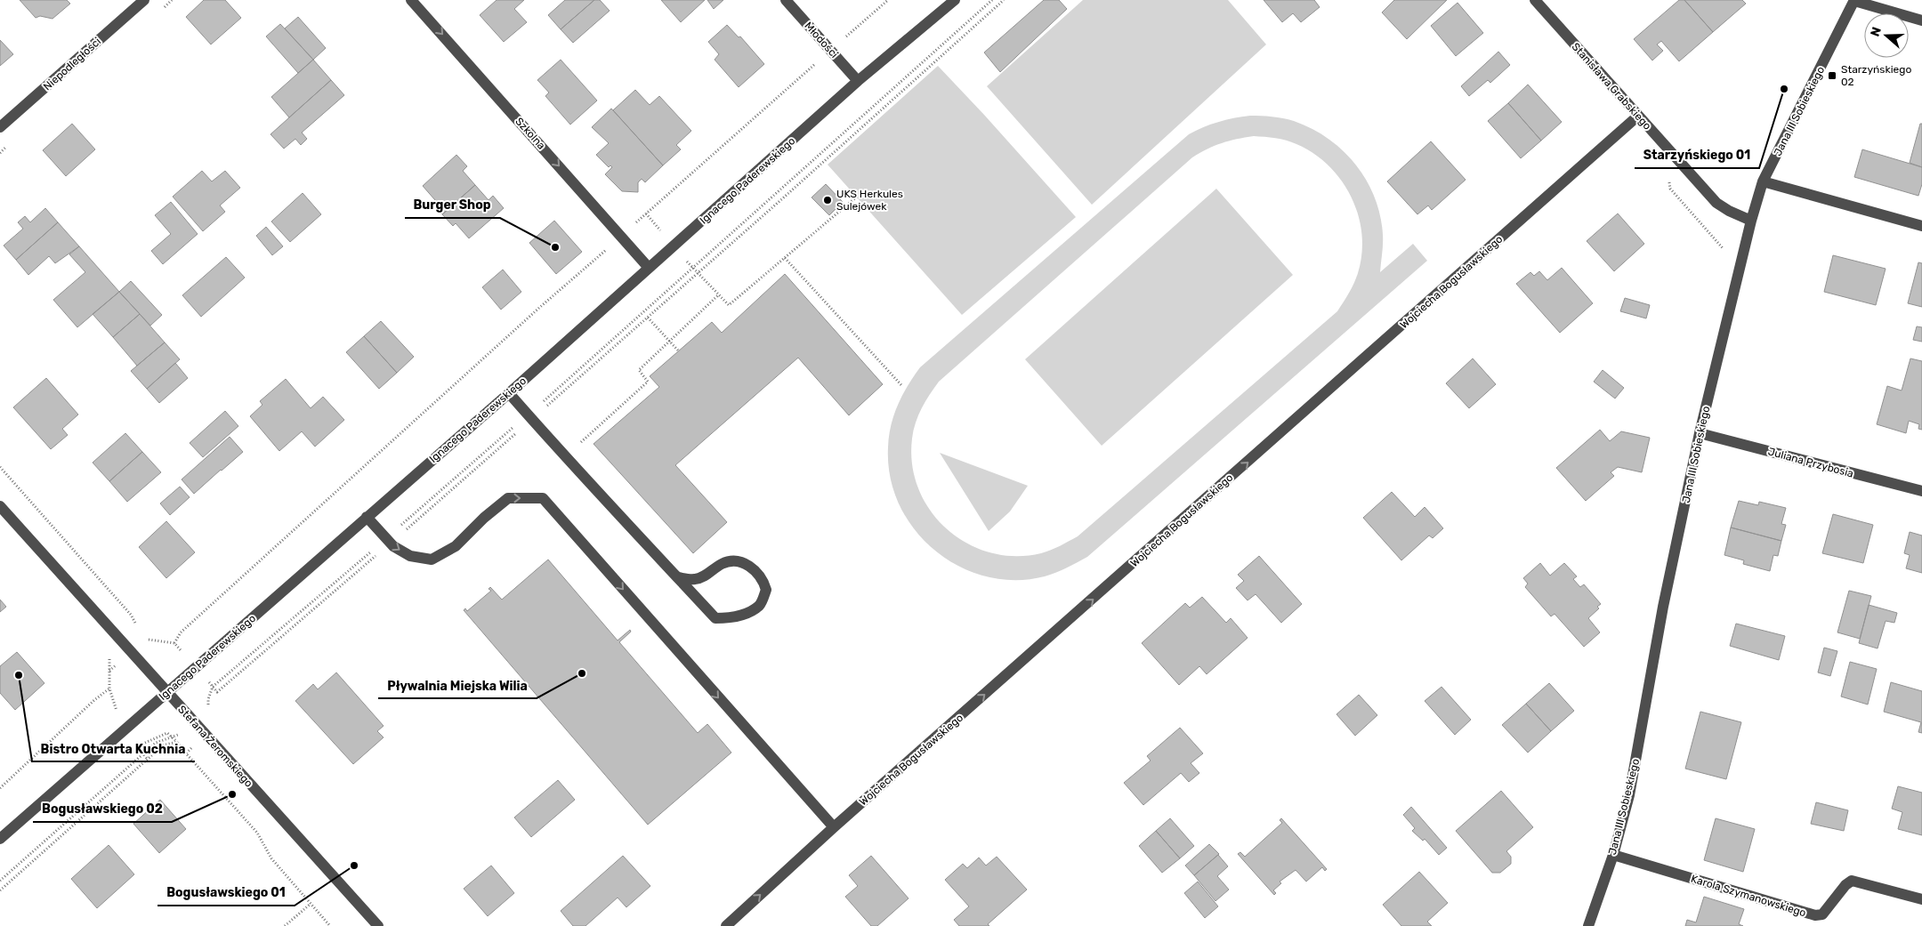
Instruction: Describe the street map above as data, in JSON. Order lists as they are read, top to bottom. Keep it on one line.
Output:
{"streets":{"street":["Młodości","Niepodległości","Stanisława Grabskiego","Jana III Sobieskiego","Szkolna","Ignacego Paderewskiego","Wojciecha Bogusławskiego","Juliana Przybosia","Stefana Żeromskiego","Karola Szymanowskiego"]},"crossings":[["Młodości","Ignacego Paderewskiego"],["Stanisława Grabskiego","Jana III Sobieskiego"],["Stanisława Grabskiego","Wojciecha Bogusławskiego"],["Jana III Sobieskiego","Juliana Przybosia"],["Jana III Sobieskiego","Karola Szymanowskiego"],["Szkolna","Ignacego Paderewskiego"],["Ignacego Paderewskiego","Stefana Żeromskiego"]],"one_way":["Szkolna","Wojciecha Bogusławskiego"],"places":{"transit":["Starzyńskiego 02"],"other":["Starzyńskiego 01","UKS Herkules Sulejówek","Burger Shop","Pływalnia Miejska Wilia","Bistro Otwarta Kuchnia","Bogusławskiego 02","Bogusławskiego 01"]},"north":"left"}
